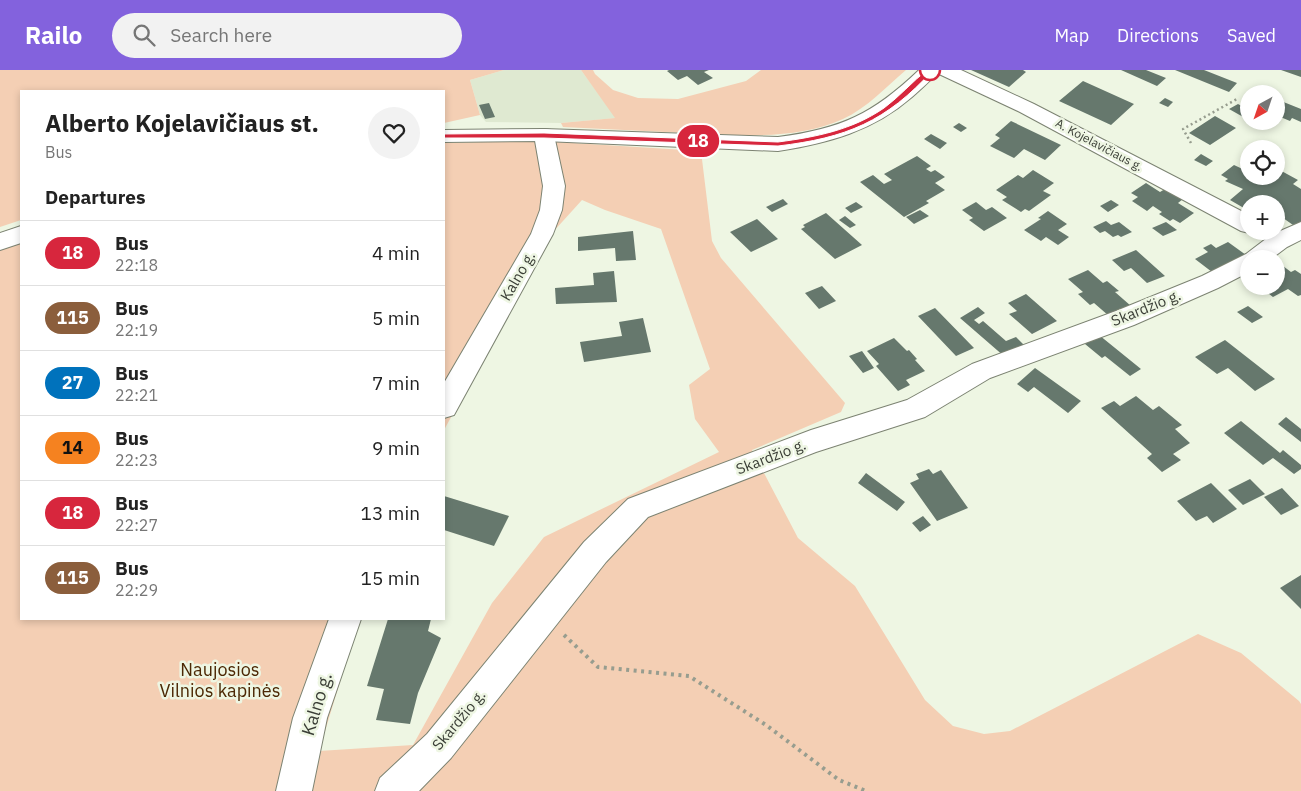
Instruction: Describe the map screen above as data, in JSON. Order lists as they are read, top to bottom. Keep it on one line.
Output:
{"streets":{"street":["A. Kojelavičiaus g.","Kalno g.","Skardžio g."]},"parks":["Naujosios Vilnios kapinės"],"lines":["bus line 18"],"north":"bottom left","page":{"header":"Railo","search":"Search here","nav":["Map","Directions","Saved"],"on_map":"18","map_buttons":["+","−"],"heading":[["Alberto Kojelavičiaus st.","Bus"],"Departures"],"list":[{"mark":"18","name":"Bus","note":"22:18","value":"4 min"},{"mark":"115","name":"Bus","note":"22:19","value":"5 min"},{"mark":"27","name":"Bus","note":"22:21","value":"7 min"},{"mark":"14","name":"Bus","note":"22:23","value":"9 min"},{"mark":"18","name":"Bus","note":"22:27","value":"13 min"},{"mark":"115","name":"Bus","note":"22:29","value":"15 min"}]}}
